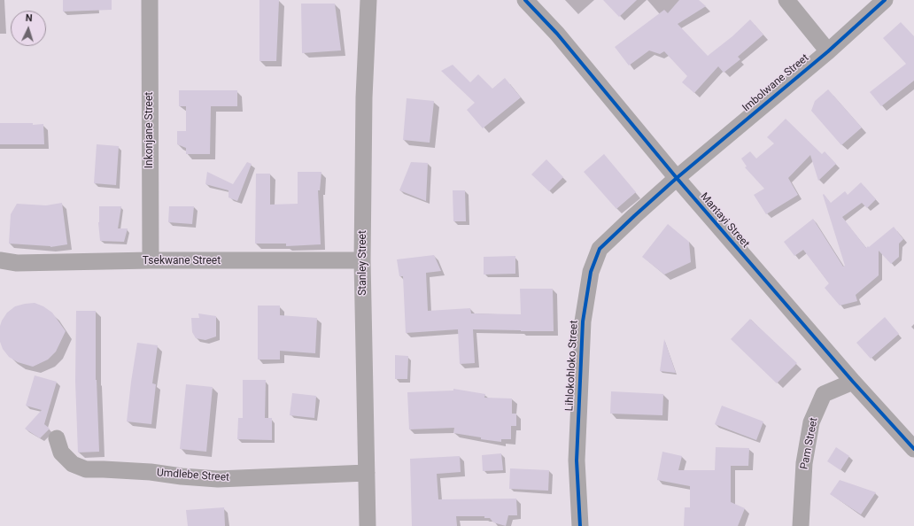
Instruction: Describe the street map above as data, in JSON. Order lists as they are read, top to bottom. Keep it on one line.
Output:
{"streets":{"street":["Imbolwane Street","Inkonjane Street","Mantayi Street","Tsekwane Street","Stanley Street","Lihlokohloko Street","Pam Street","Umdlebe Street"]},"crossings":[["Imbolwane Street","Mantayi Street"],["Imbolwane Street","Lihlokohloko Street"],["Inkonjane Street","Tsekwane Street"],["Mantayi Street","Lihlokohloko Street"],["Mantayi Street","Pam Street"],["Tsekwane Street","Stanley Street"],["Stanley Street","Umdlebe Street"]],"north":"top"}
